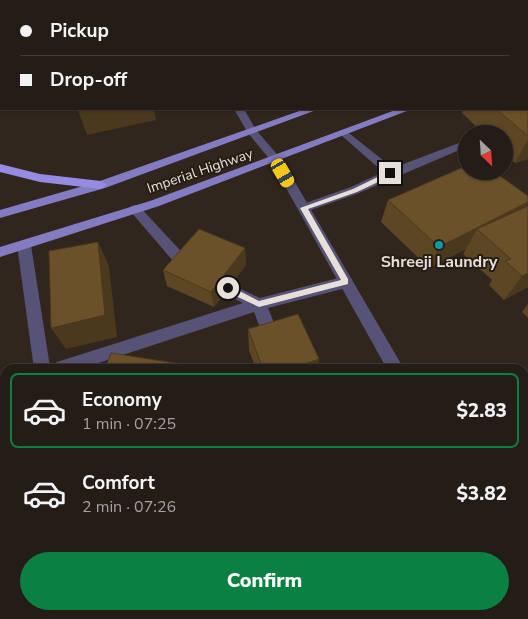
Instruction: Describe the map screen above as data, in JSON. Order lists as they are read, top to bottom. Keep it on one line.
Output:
{"streets":{"main road":["Imperial Highway"]},"places":["Shreeji Laundry"],"north":"bottom right","page":{"banner":["Pickup","Drop-off"],"list":[{"name":"Economy","note":"1 min · 07:25","value":"$2.83"},{"name":"Comfort","note":"2 min · 07:26","value":"$3.82"}],"buttons":"Confirm"}}
